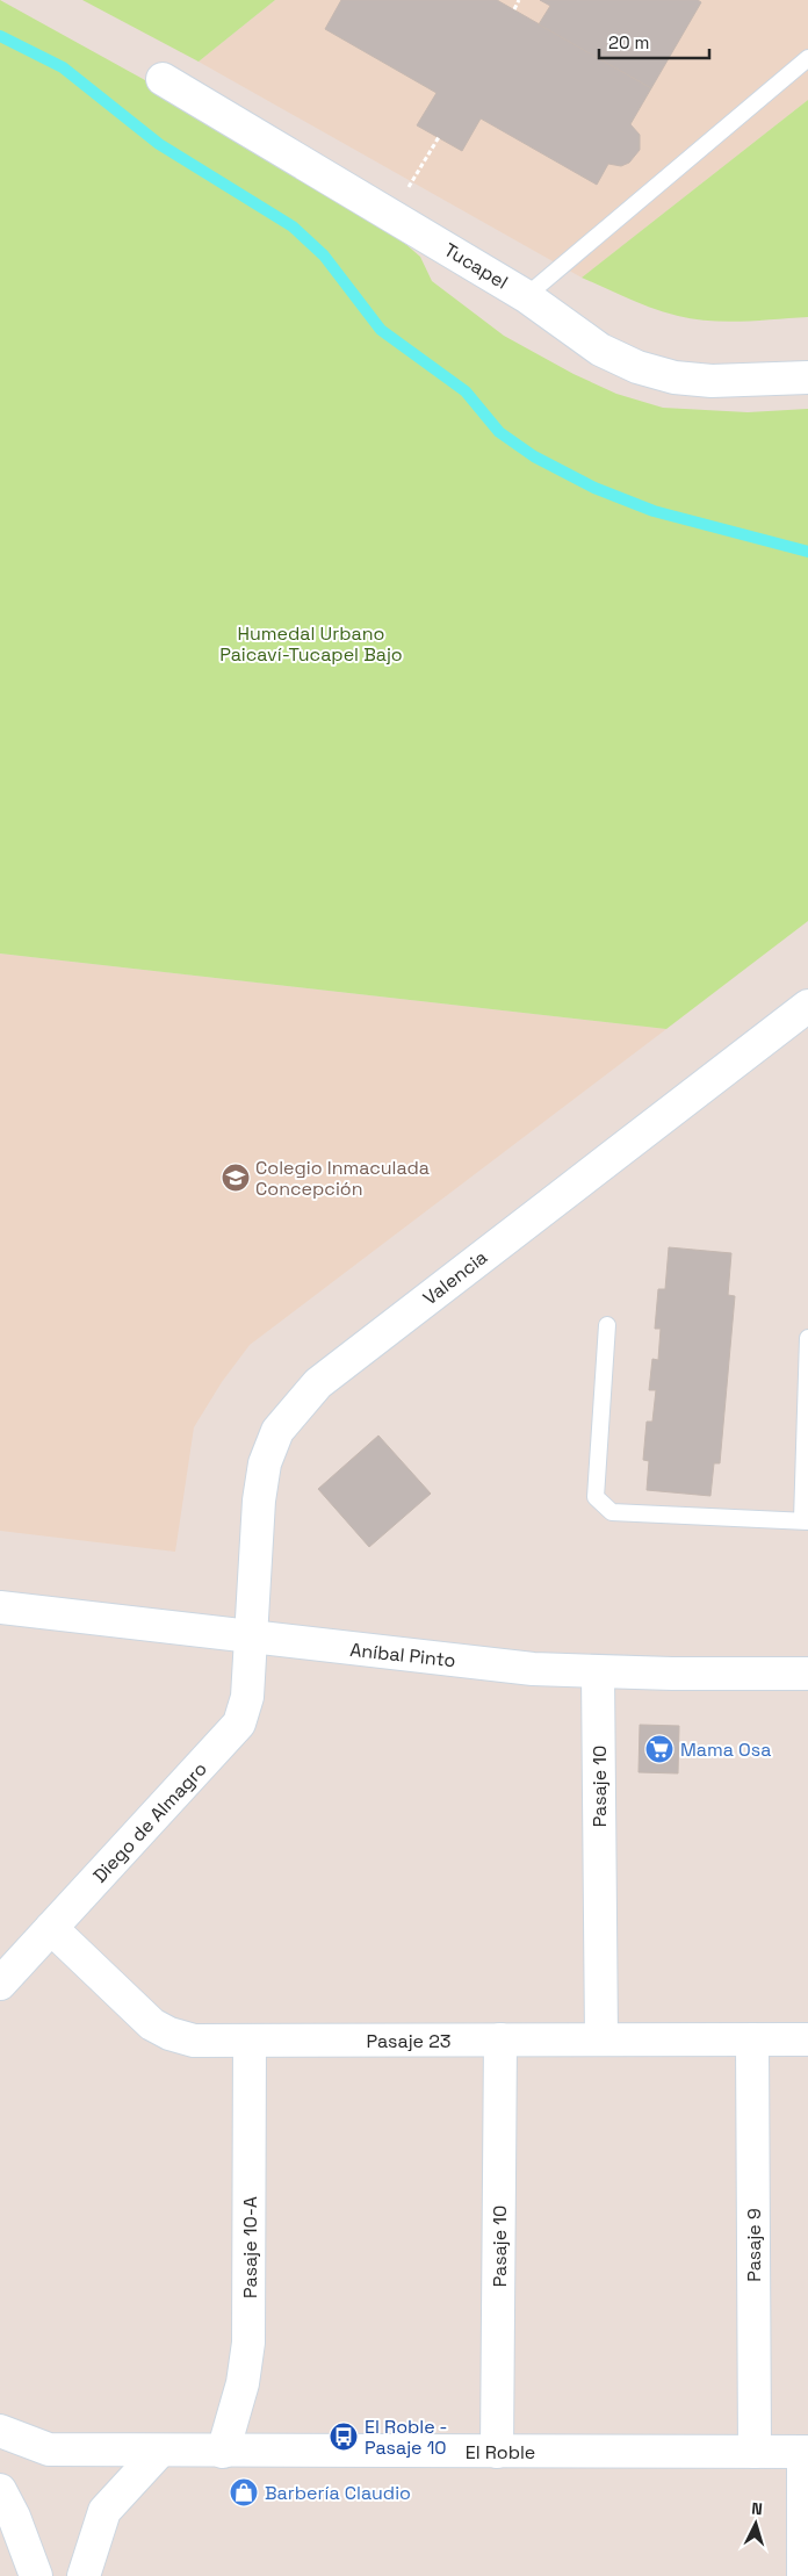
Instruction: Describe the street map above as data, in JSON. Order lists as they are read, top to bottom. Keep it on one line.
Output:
{"streets":{"street":["Tucapel","Valencia","Aníbal Pinto","Pasaje 10","Diego de Almagro","Pasaje 23","Pasaje 9","Pasaje 10-A","El Roble"]},"crossings":[["Valencia","Aníbal Pinto"],["Valencia","Diego de Almagro"],["Aníbal Pinto","Pasaje 10"],["Aníbal Pinto","Diego de Almagro"],["Pasaje 10","Pasaje 23"],["Pasaje 10","El Roble"],["Diego de Almagro","Pasaje 23"],["Pasaje 23","Pasaje 9"],["Pasaje 23","Pasaje 10-A"],["Pasaje 9","El Roble"],["Pasaje 10-A","El Roble"]],"parks":["Humedal Urbano Paicaví-Tucapel Bajo"],"places":{"school or university":["Colegio Inmaculada Concepción"],"supermarket":["Mama Osa"],"bus stop":["El Roble - Pasaje 10"],"shop":["Barbería Claudio"]},"scale_bar":"20 m","north":"top"}
